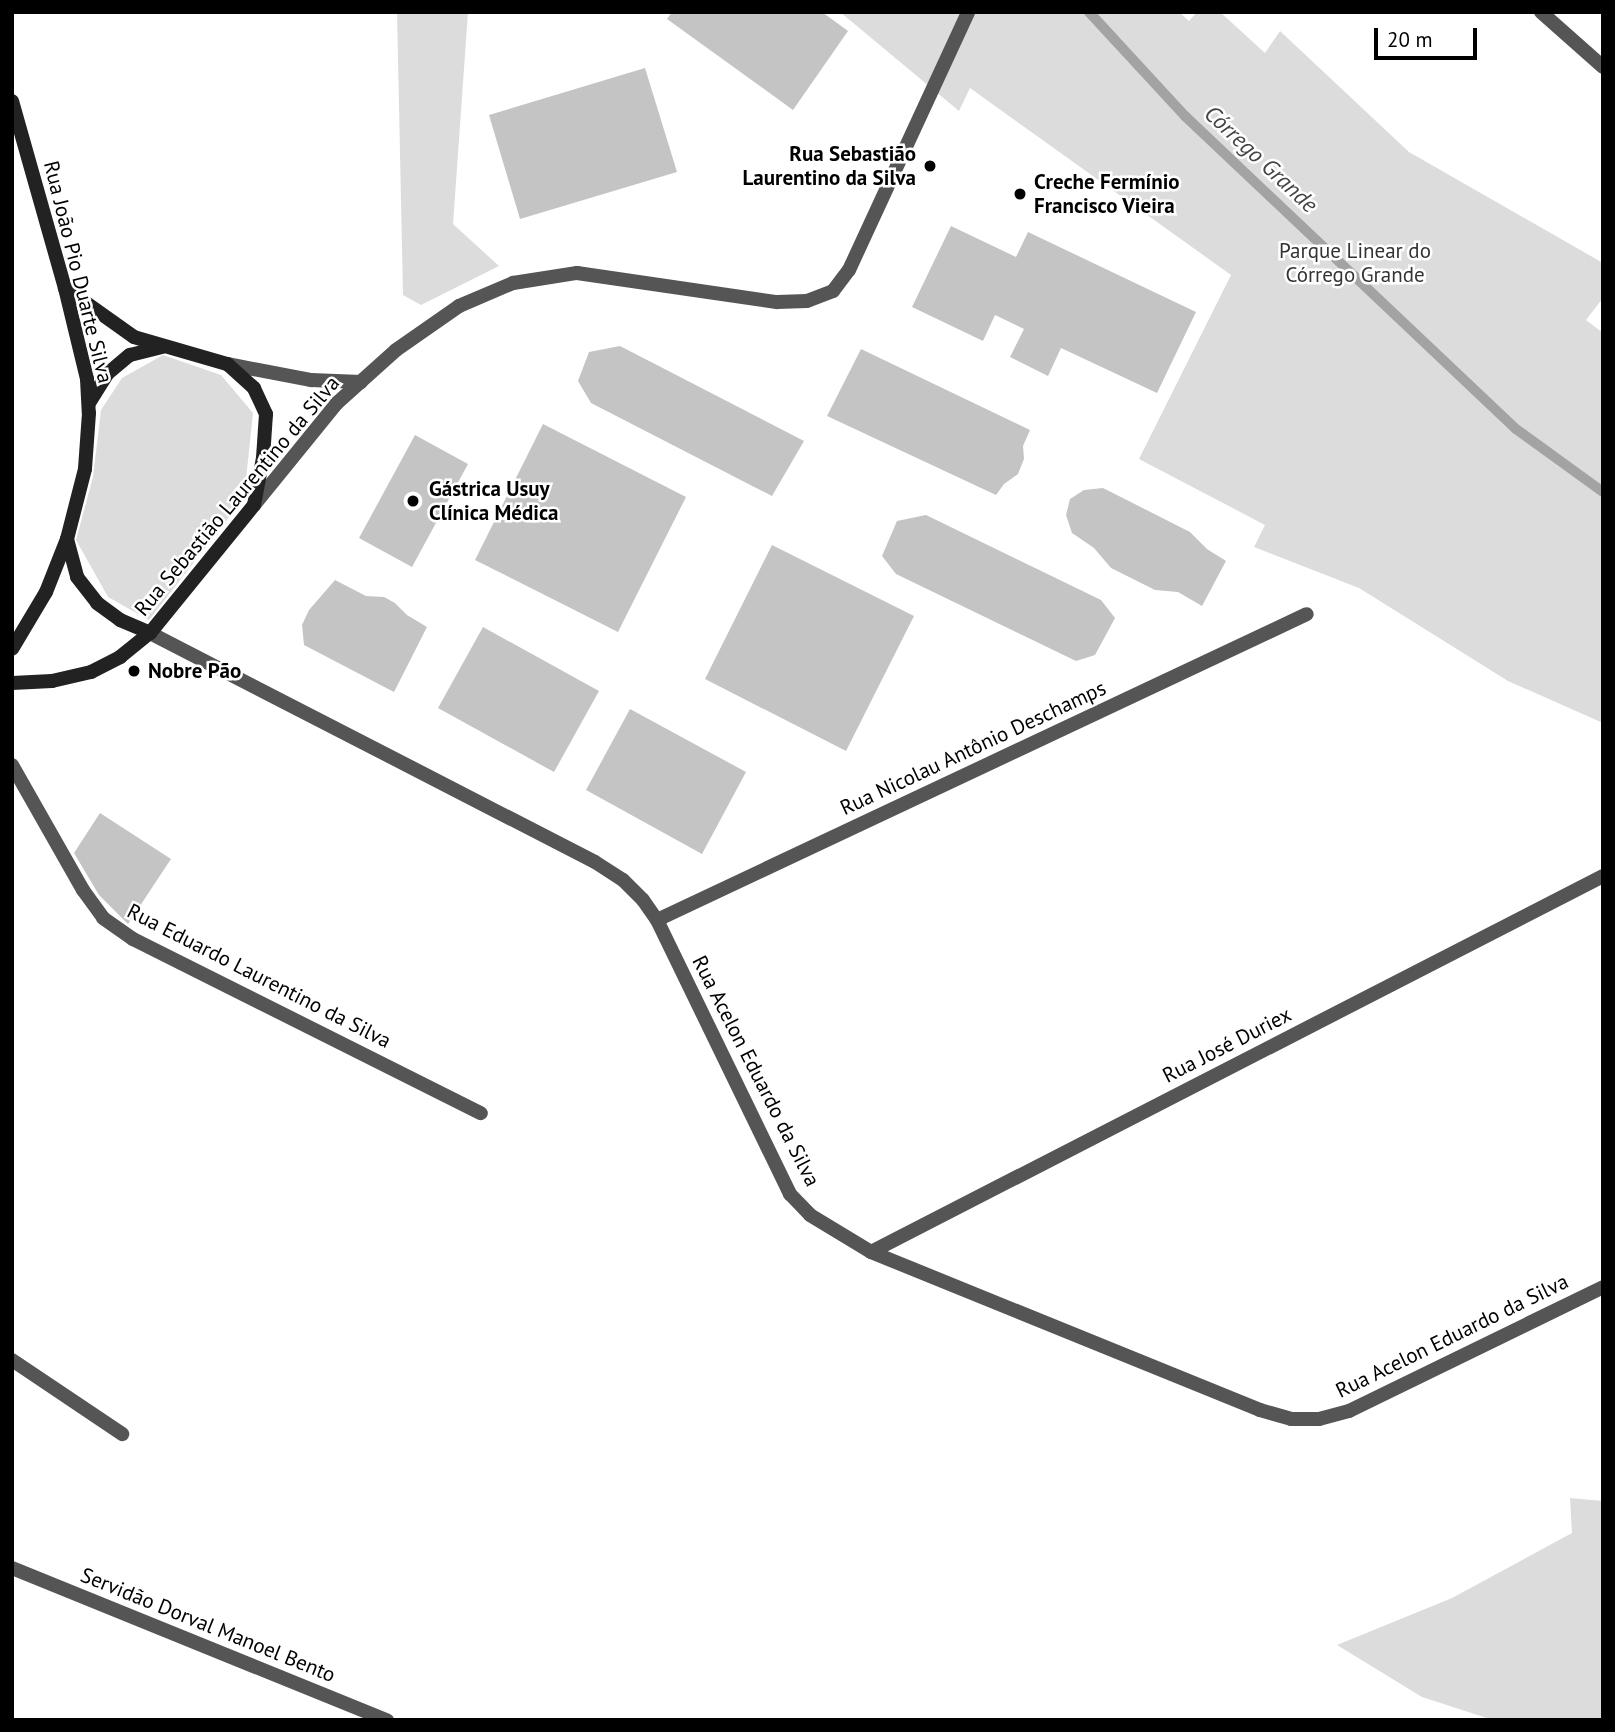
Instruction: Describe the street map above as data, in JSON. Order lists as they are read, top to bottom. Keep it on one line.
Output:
{"streets":{"main road":["Rua João Pio Duarte Silva","Rua Sebastião Laurentino da Silva"],"street":["Rua Nicolau Antônio Deschamps","Rua Eduardo Laurentino da Silva","Rua José Duriex","Rua Acelon Eduardo da Silva","Servidão Dorval Manoel Bento"]},"crossings":[["Rua João Pio Duarte Silva","Rua Sebastião Laurentino da Silva"],["Rua João Pio Duarte Silva","Rua Acelon Eduardo da Silva"],["Rua Sebastião Laurentino da Silva","Rua Acelon Eduardo da Silva"],["Rua Nicolau Antônio Deschamps","Rua Acelon Eduardo da Silva"],["Rua José Duriex","Rua Acelon Eduardo da Silva"]],"water":["Córrego Grande"],"parks":["Parque Linear do Córrego Grande"],"places":["Rua Sebastião Laurentino da Silva","Creche Fermínio Francisco Vieira","Gástrica Usuy Clínica Médica","Nobre Pão"],"scale_bar":"20 m"}
